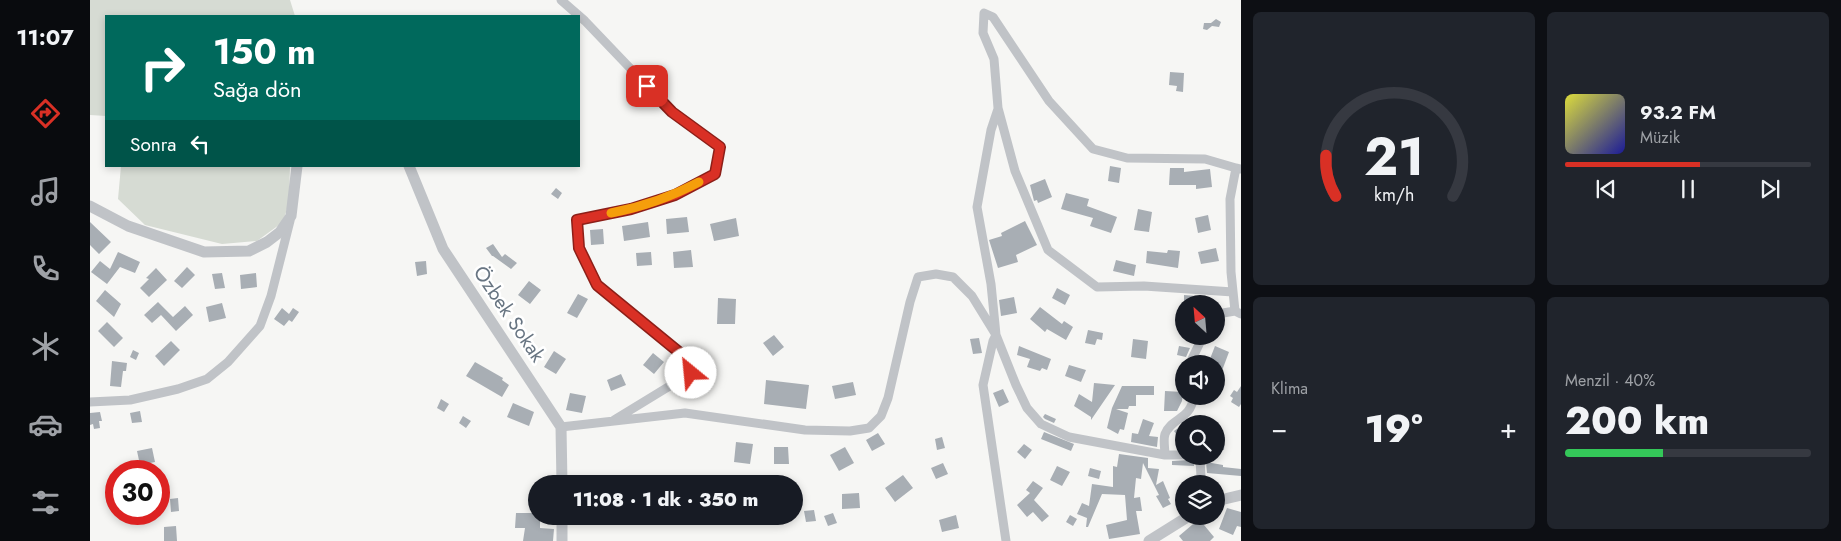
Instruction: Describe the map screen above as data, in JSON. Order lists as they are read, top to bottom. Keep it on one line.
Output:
{"streets":{"street":["Özbek Sokak"]},"north":"top left","page":{"tabs":"11:07","turn":["150 m","Sağa dön"],"song":["93.2 FM","Müzik"],"then":"Sonra","tile":["Klima",["Menzil · 40%","200 km"]],"heat":["−","19°","+"],"limit":"30","trip":"11:08 · 1 dk · 350 m","gauge":["21","km/h"]}}
